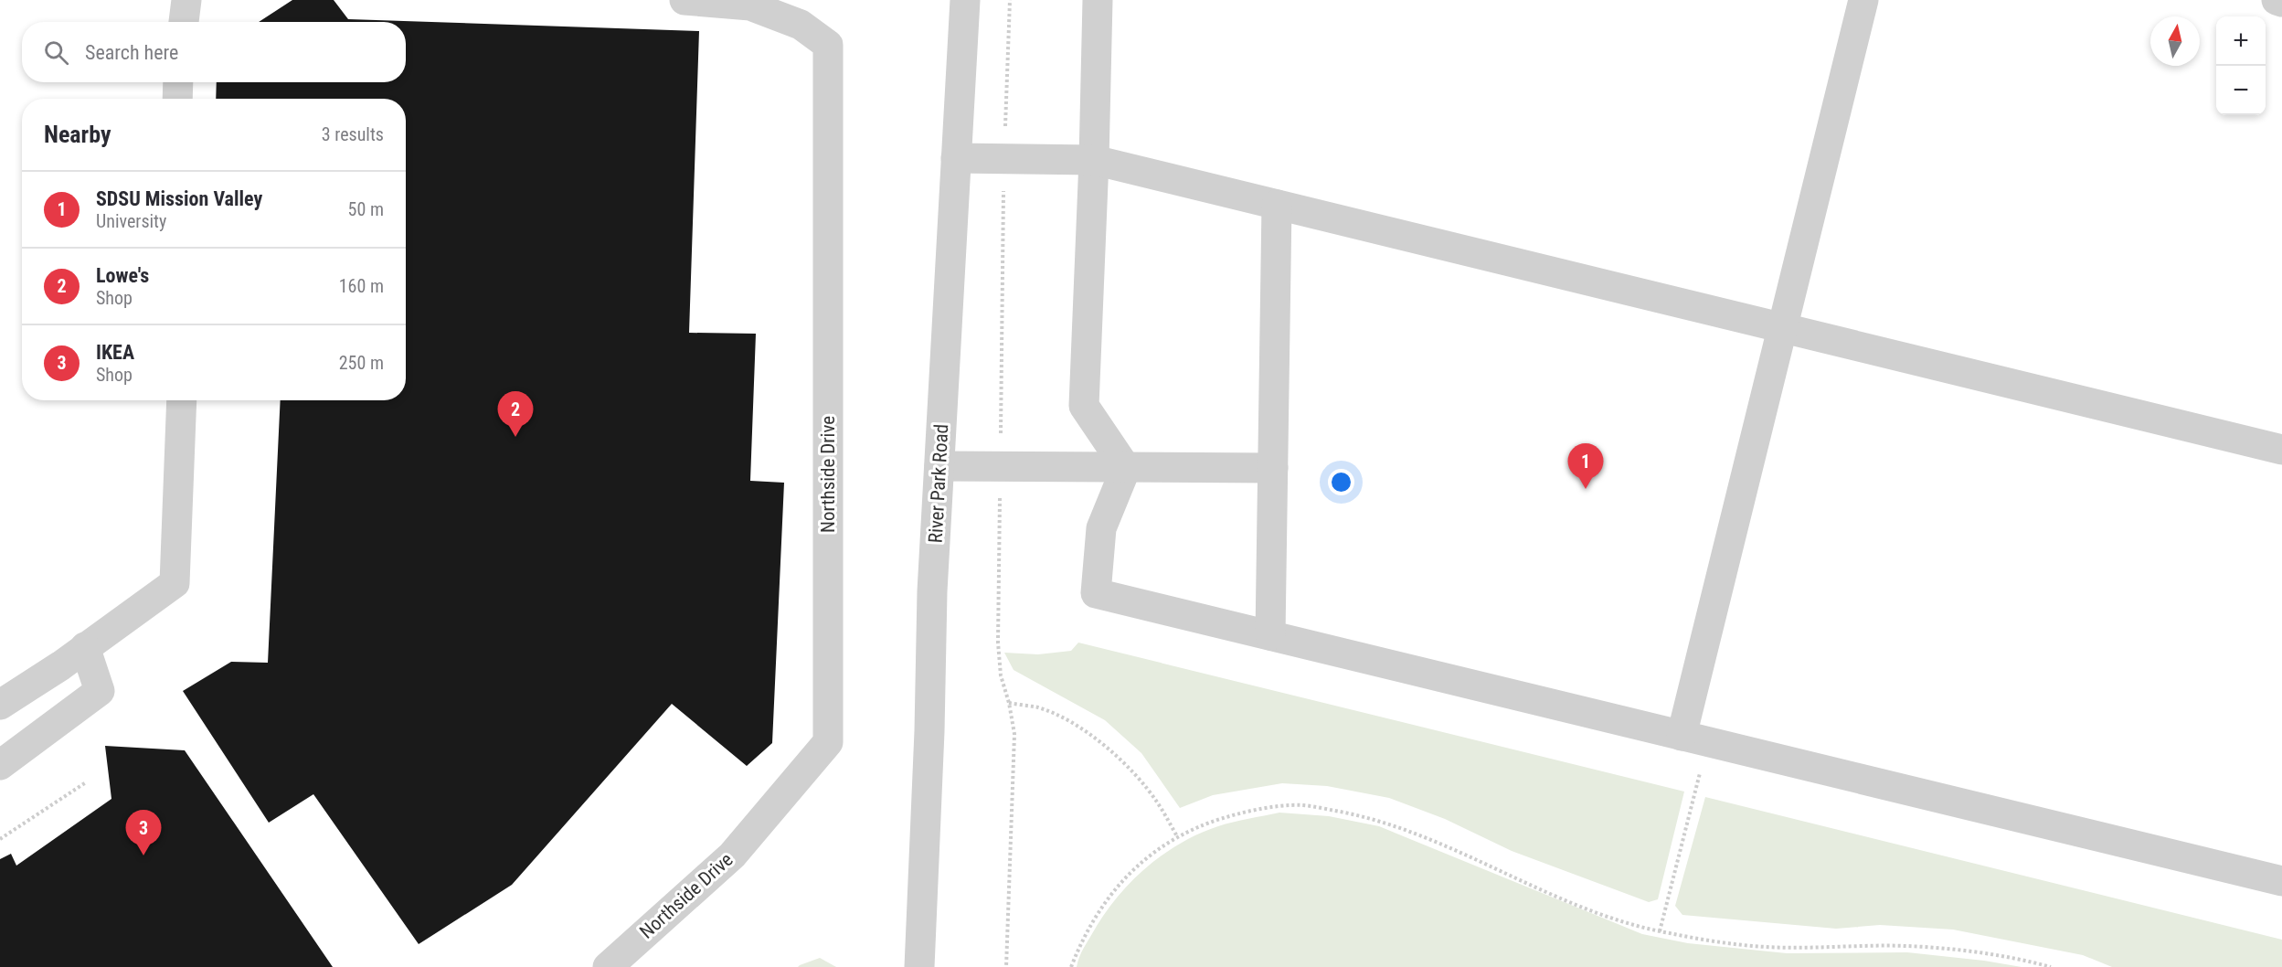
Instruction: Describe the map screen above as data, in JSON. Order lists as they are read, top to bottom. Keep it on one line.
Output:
{"streets":{"street":["Northside Drive","River Park Road"]},"north":"top","page":{"map_buttons":["+","−"],"search":"Search here","heading":["Nearby","3 results"],"list":[{"mark":"1","name":"SDSU Mission Valley","note":"University","value":"50 m"},{"mark":"2","name":"Lowe's","note":"Shop","value":"160 m"},{"mark":"3","name":"IKEA","note":"Shop","value":"250 m"}],"pins":["2","1","3"]}}
